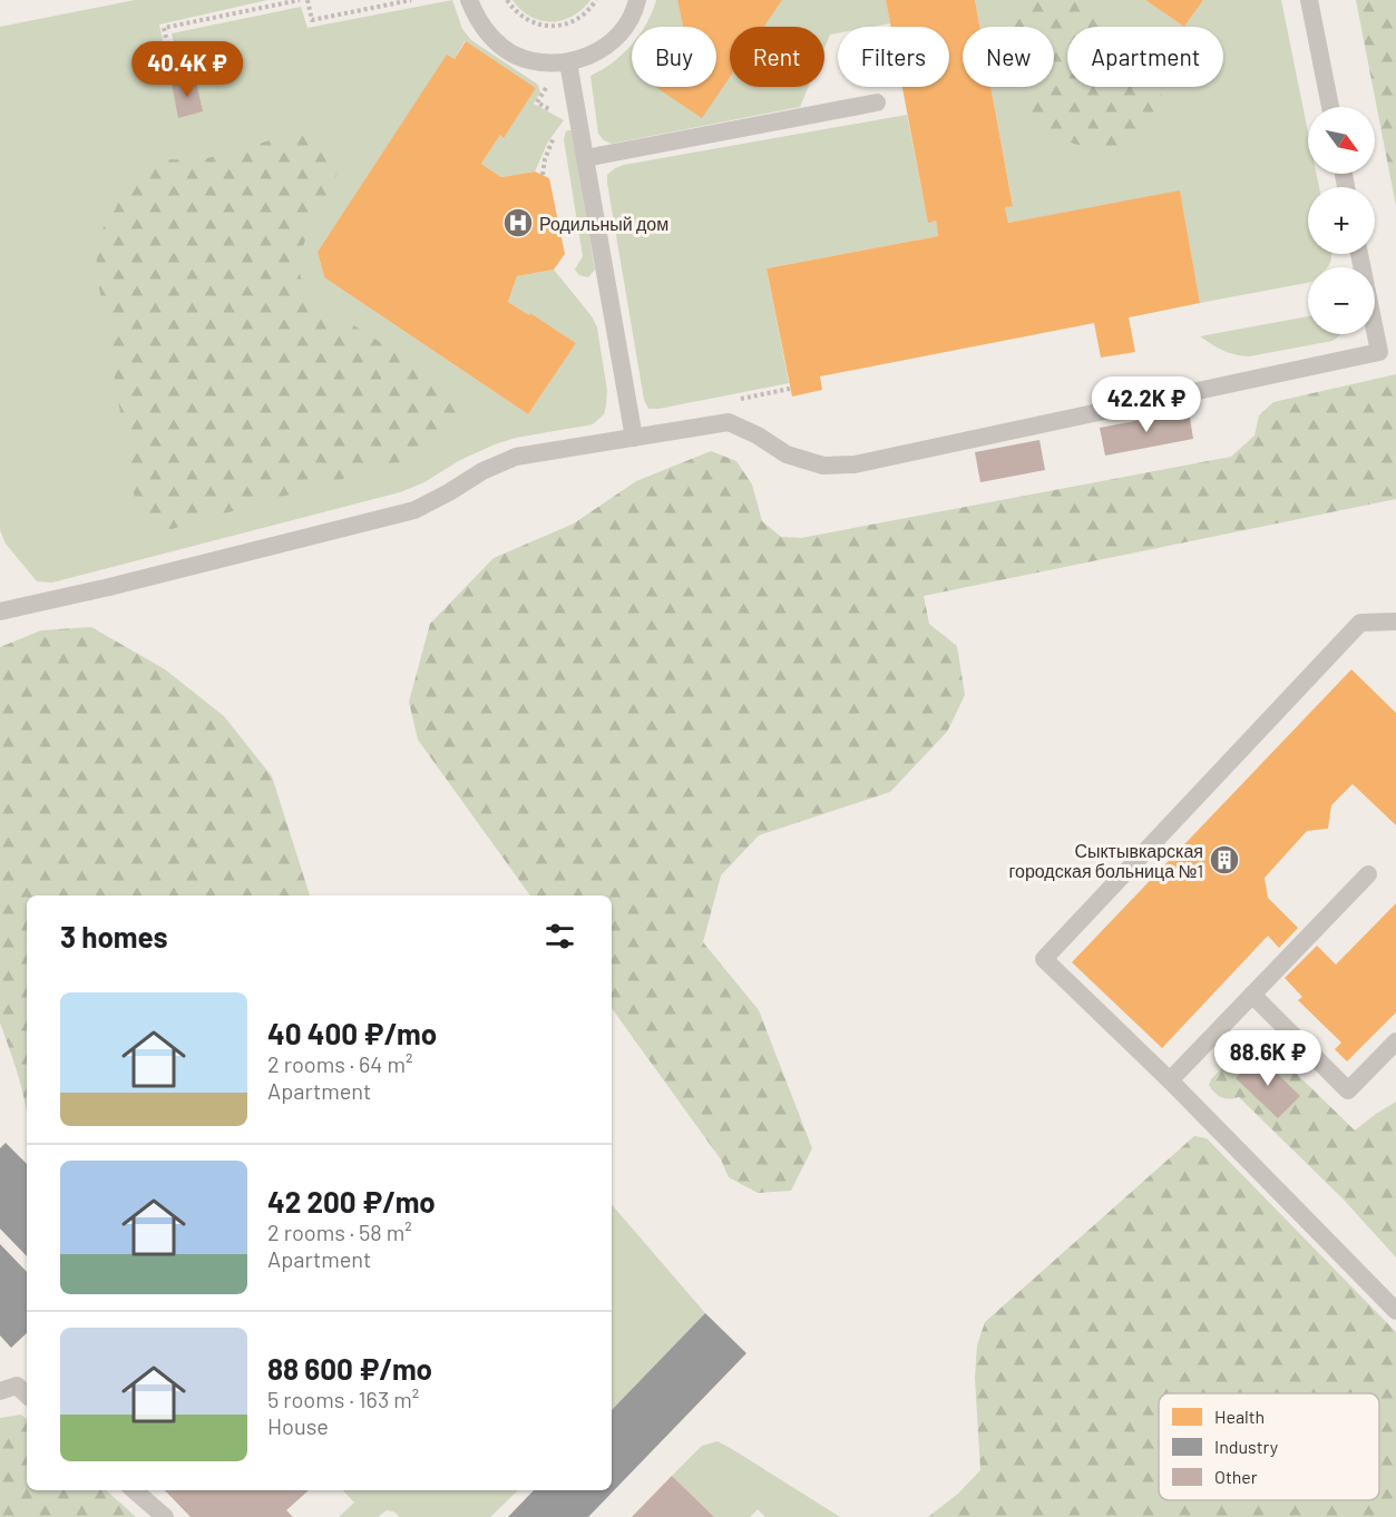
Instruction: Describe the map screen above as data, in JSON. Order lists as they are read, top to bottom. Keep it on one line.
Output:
{"places":{"hospital":["Родильный дом"],"building":["Сыктывкарская городская больница №1"]},"legend":["Health","Industry","Other"],"north":"bottom right","page":{"chip":["Buy","Rent","Filters","New","Apartment"],"price":["40.4K ₽","42.2K ₽","88.6K ₽"],"map_buttons":["+","−"],"heading":"3 homes","list":[{"name":"40 400 ₽/mo","note":"2 rooms · 64 m² · Apartment"},{"name":"42 200 ₽/mo","note":"2 rooms · 58 m² · Apartment"},{"name":"88 600 ₽/mo","note":"5 rooms · 163 m² · House"}]}}
